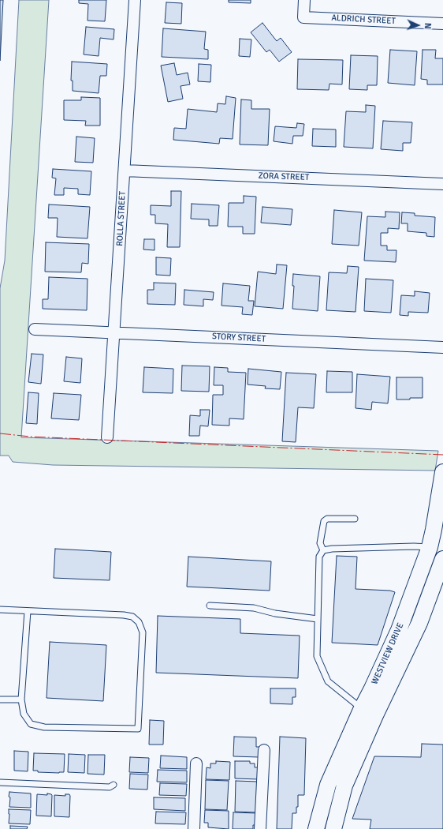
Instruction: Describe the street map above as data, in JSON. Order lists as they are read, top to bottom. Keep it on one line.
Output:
{"streets":{"main road":["WESTVIEW DRIVE"],"street":["ALDRICH STREET","ZORA STREET","ROLLA STREET","STORY STREET"]},"crossings":[["ZORA STREET","ROLLA STREET"],["ROLLA STREET","STORY STREET"]],"north":"right"}
